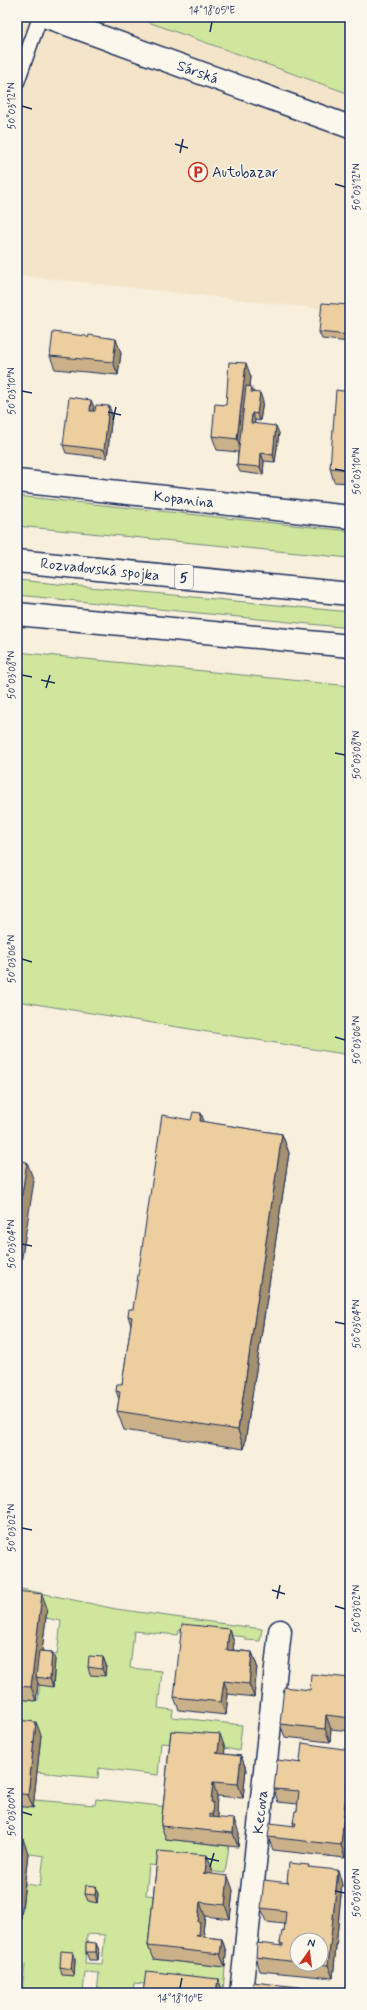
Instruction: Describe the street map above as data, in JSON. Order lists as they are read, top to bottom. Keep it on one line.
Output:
{"streets":{"main road":["Sárská","Kopanina","Rozvadovská spojka","5","Kecova"]},"places":{"parking":["Autobazar"]},"north":"top","coordinates":["14°18'05\"E","50°03'12\"N","50°03'10\"N","50°03'08\"N","50°03'06\"N","50°03'04\"N","50°03'02\"N","50°03'00\"N","14°18'10\"E"]}
